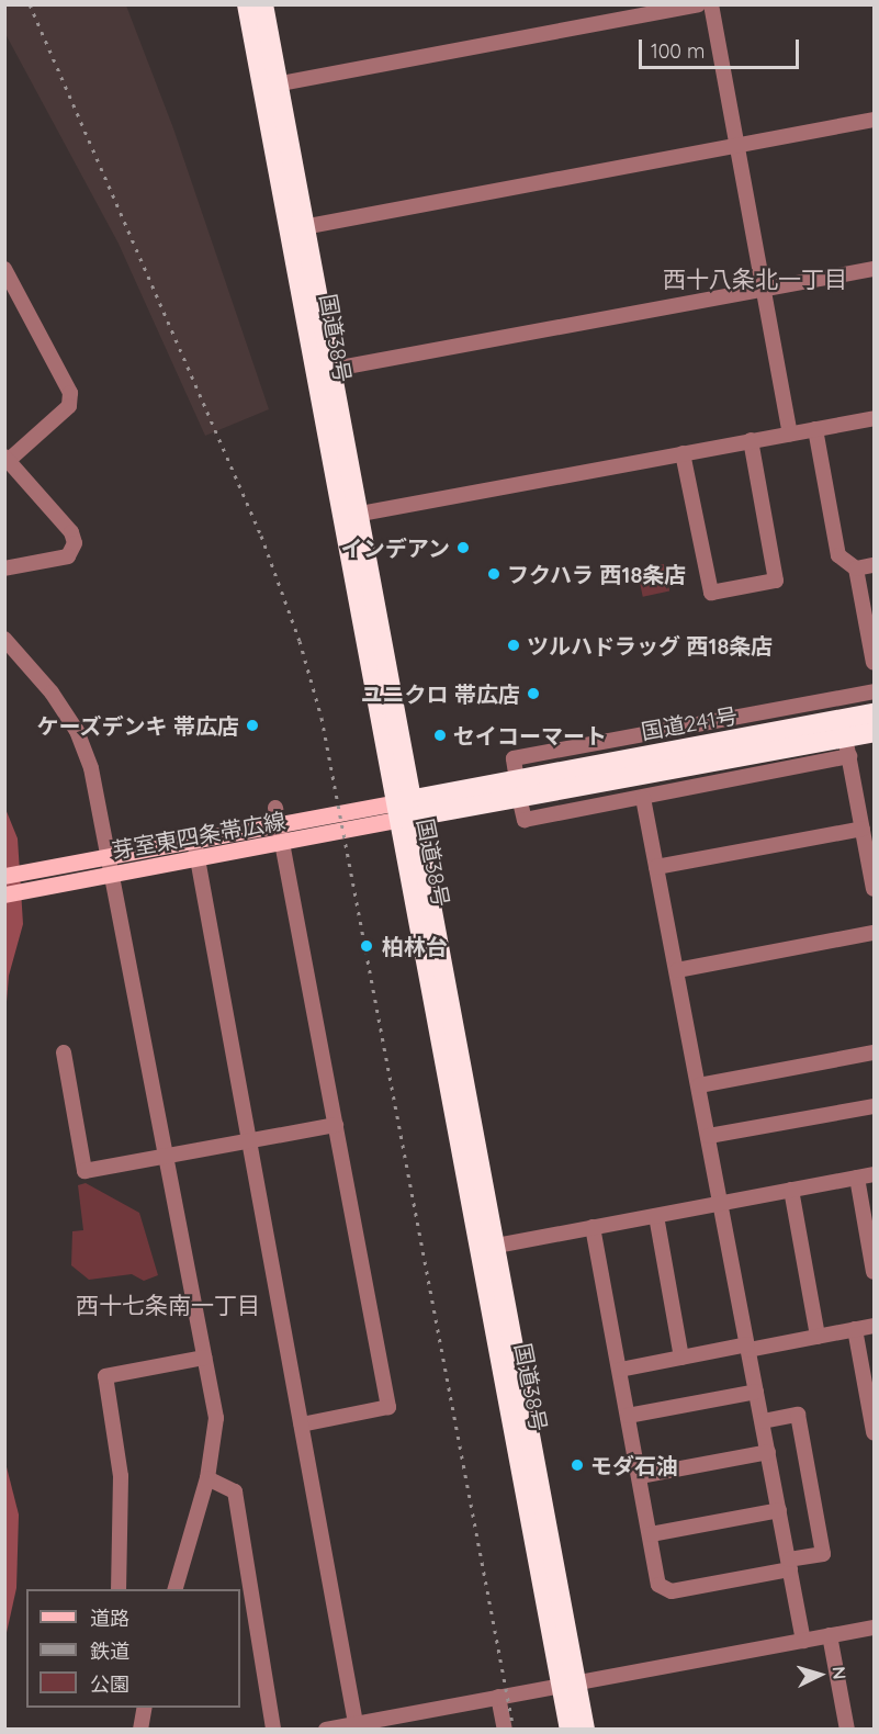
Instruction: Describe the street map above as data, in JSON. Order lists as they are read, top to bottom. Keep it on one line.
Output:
{"streets":{"highway":["国道38号","国道241号"],"main road":["芽室東四条帯広線"]},"crossings":[["国道38号","国道241号"],["国道38号","芽室東四条帯広線"],["国道241号","芽室東四条帯広線"]],"districts":["西十八条北一丁目","西十七条南一丁目"],"places":["インデアン","フクハラ 西18条店","ツルハドラッグ 西18条店","ユニクロ 帯広店","ケーズデンキ 帯広店","セイコーマート","柏林台","モダ石油"],"legend":["道路","鉄道","公園"],"scale_bar":"100 m","north":"right"}
